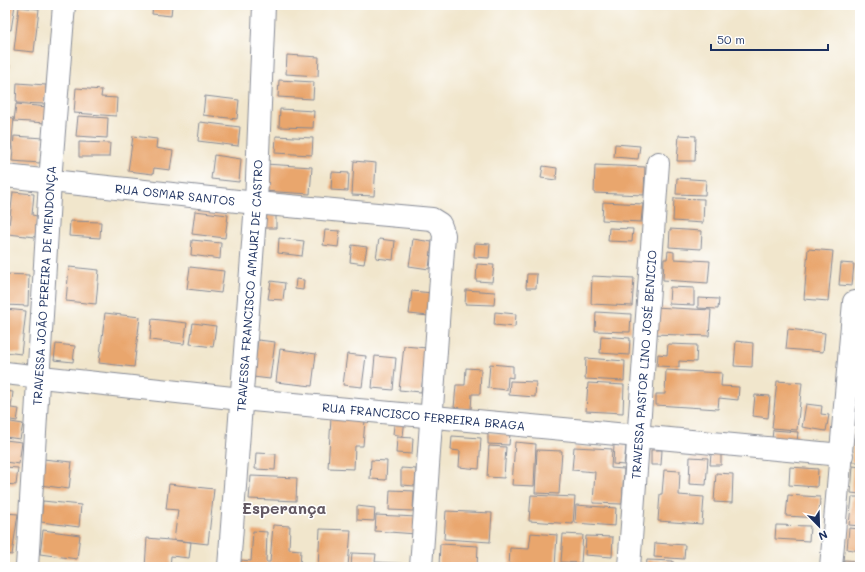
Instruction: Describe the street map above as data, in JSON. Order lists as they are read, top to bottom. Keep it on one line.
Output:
{"streets":{"street":["RUA OSMAR SANTOS","TRAVESSA JOÃO PEREIRA DE MENDONÇA","TRAVESSA FRANCISCO AMAURI DE CASTRO","TRAVESSA PASTOR LINO JOSÉ BENICIO","RUA FRANCISCO FERREIRA BRAGA"]},"crossings":[["RUA OSMAR SANTOS","TRAVESSA JOÃO PEREIRA DE MENDONÇA"],["RUA OSMAR SANTOS","TRAVESSA FRANCISCO AMAURI DE CASTRO"],["RUA OSMAR SANTOS","RUA FRANCISCO FERREIRA BRAGA"],["TRAVESSA JOÃO PEREIRA DE MENDONÇA","RUA FRANCISCO FERREIRA BRAGA"],["TRAVESSA FRANCISCO AMAURI DE CASTRO","RUA FRANCISCO FERREIRA BRAGA"],["TRAVESSA PASTOR LINO JOSÉ BENICIO","RUA FRANCISCO FERREIRA BRAGA"]],"districts":["Esperança"],"scale_bar":"50 m","north":"bottom right"}
